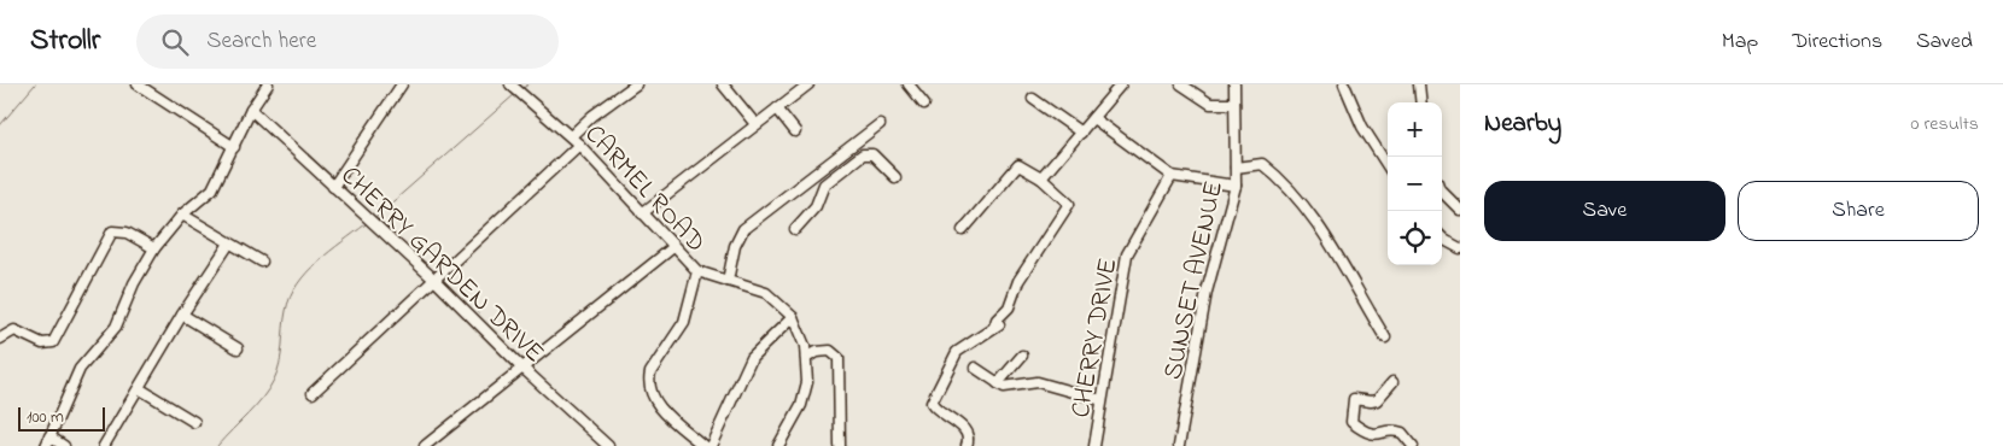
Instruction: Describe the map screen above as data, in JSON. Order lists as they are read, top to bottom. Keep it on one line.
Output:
{"streets":{"street":["CARMEL ROAD","CHERRY GARDEN DRIVE","SUNSET AVENUE","CHERRY DRIVE"]},"scale_bar":"100 m","page":{"header":"Strollr","search":"Search here","nav":["Map","Directions","Saved"],"heading":["Nearby","0 results"],"map_buttons":["+","−"],"buttons":["Save","Share"],"scale":"100 m"}}
